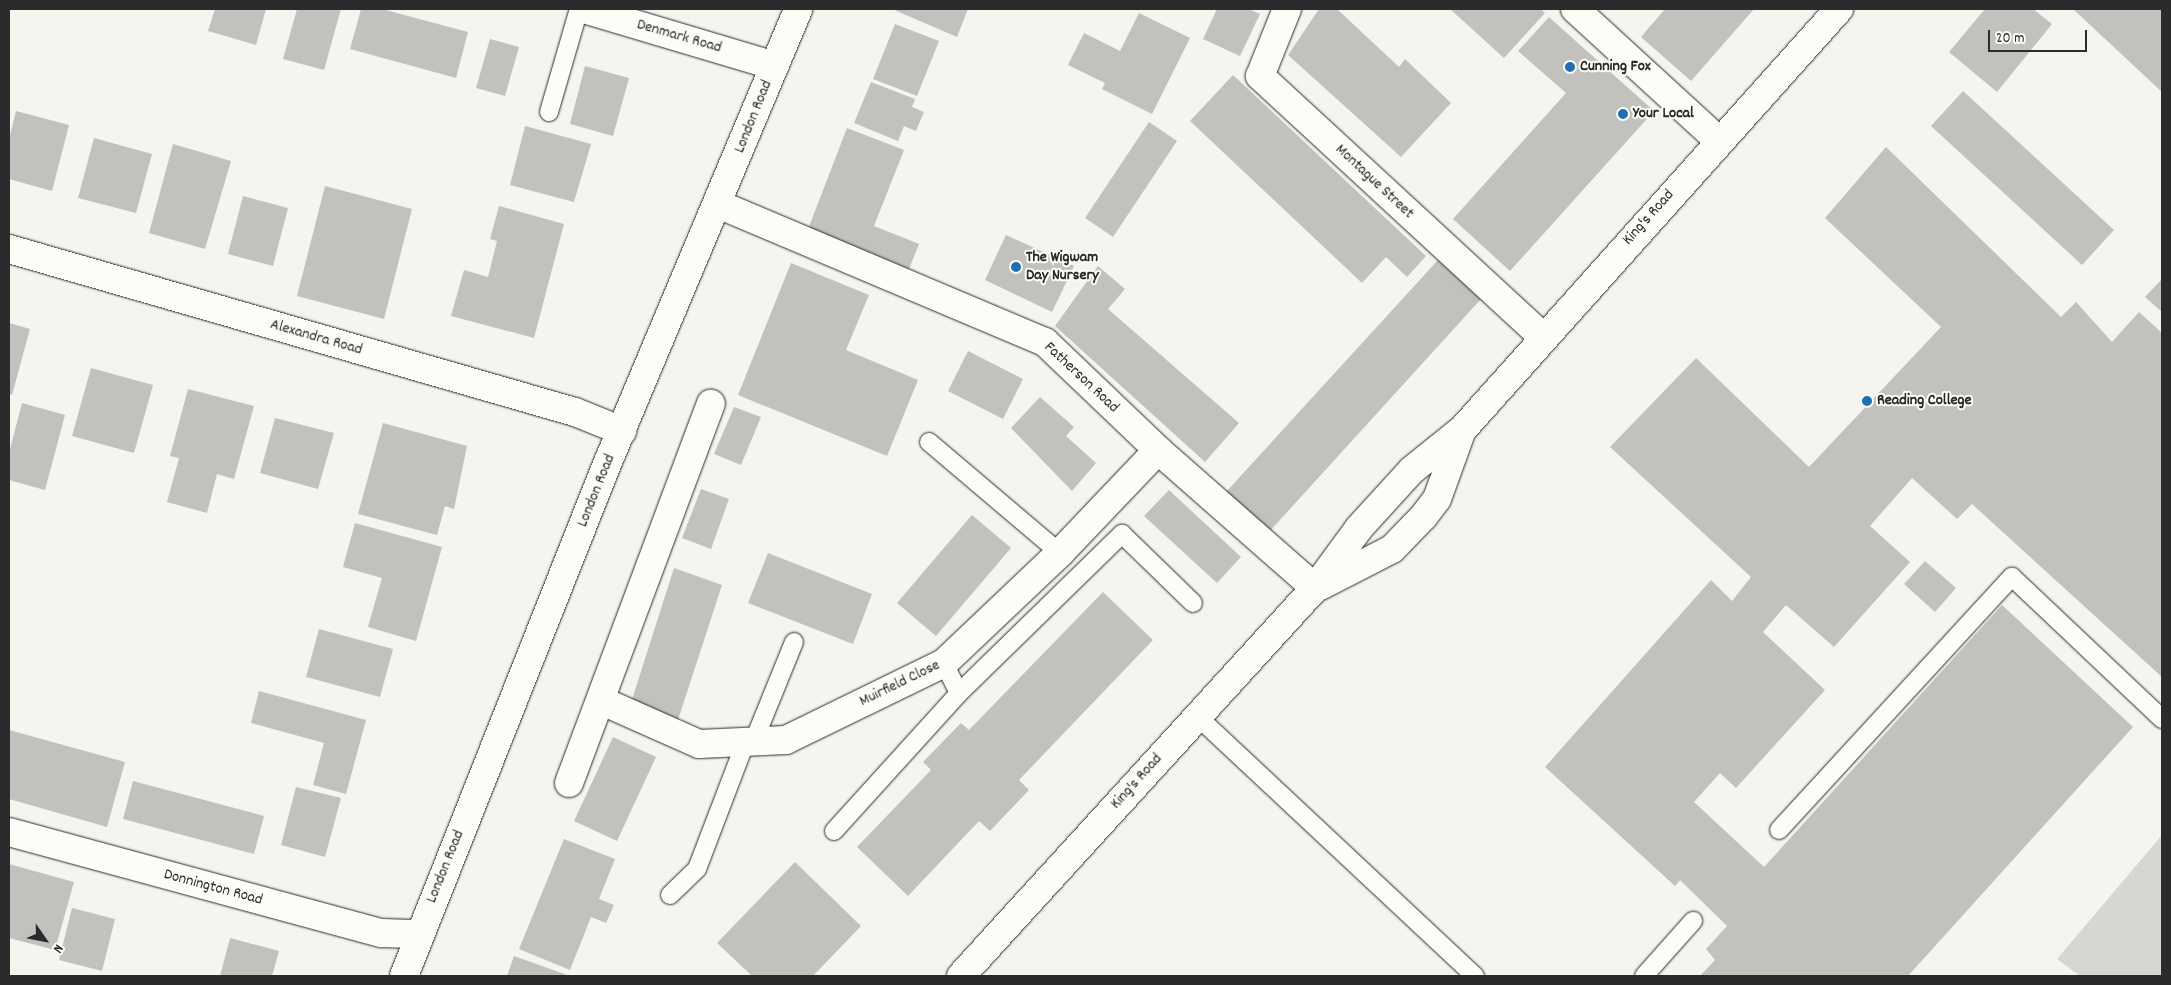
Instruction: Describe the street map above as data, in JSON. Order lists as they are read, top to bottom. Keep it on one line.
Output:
{"streets":{"street":["Denmark Road","London Road","Montague Street","King's Road","Alexandra Road","Fatherson Road","Muirfield Close","Donnington Road"]},"crossings":[["Denmark Road","London Road"],["London Road","Alexandra Road"],["London Road","Fatherson Road"],["London Road","Donnington Road"],["Montague Street","King's Road"],["King's Road","Fatherson Road"],["Fatherson Road","Muirfield Close"]],"places":["Cunning Fox","Your Local","The Wigwam Day Nursery","Reading College"],"scale_bar":"20 m","north":"bottom right"}
